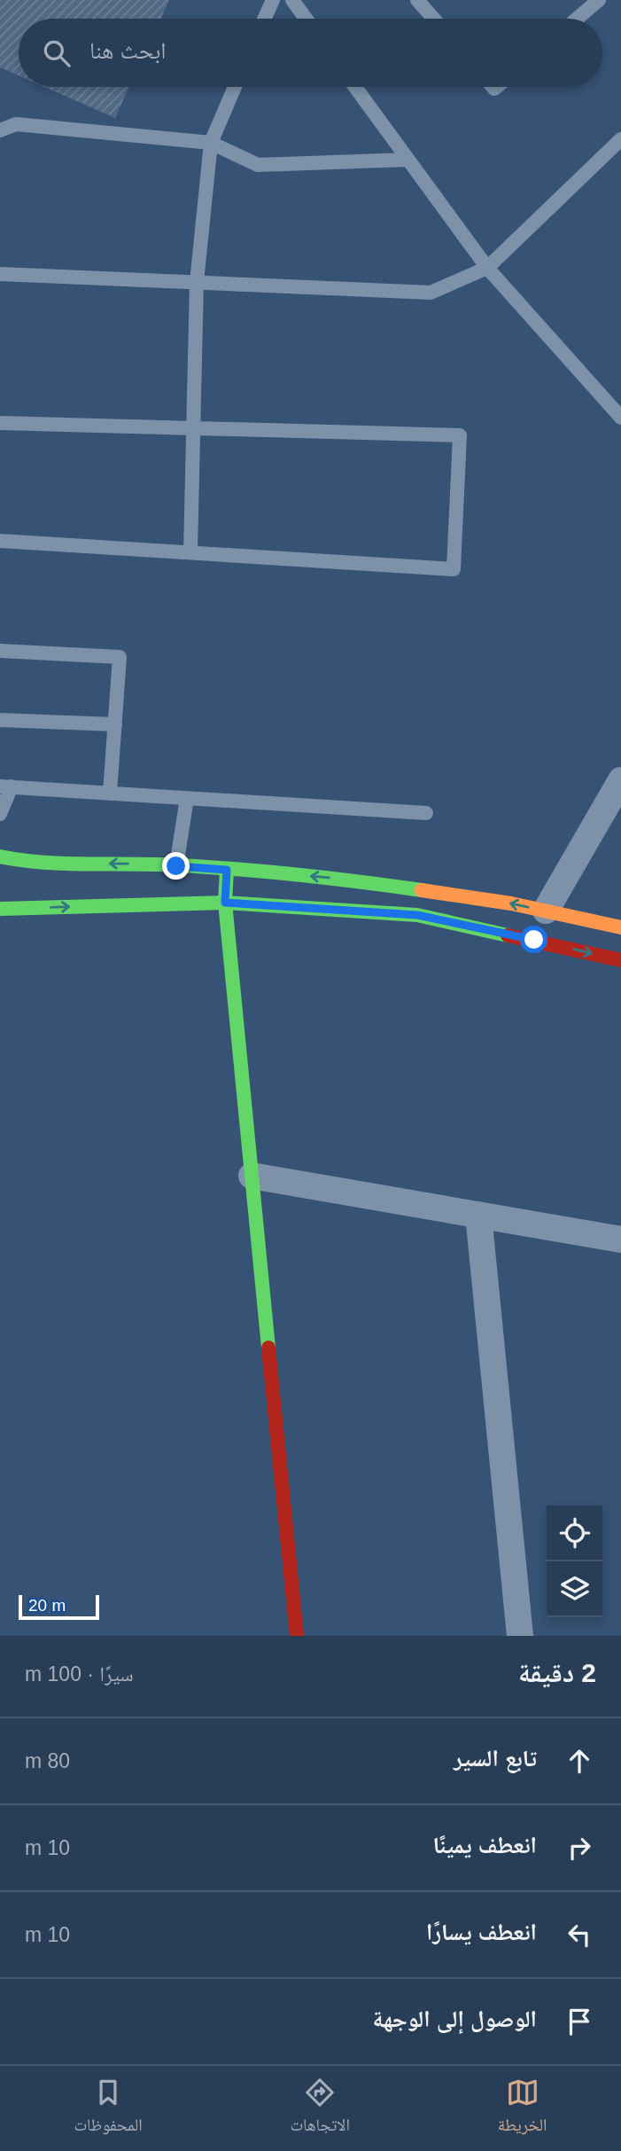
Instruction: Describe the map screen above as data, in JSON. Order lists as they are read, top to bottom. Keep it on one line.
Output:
{"scale_bar":"20 m","page":{"search":"ابحث هنا","scale":"20 m","heading":["2 دقيقة","سيرًا · 100 m"],"list":[["تابع السير","80 m"],["انعطف يمينًا","10 m"],["انعطف يسارًا","10 m"],"الوصول إلى الوجهة"],"nav":["الخريطة","الاتجاهات","المحفوظات"]}}
